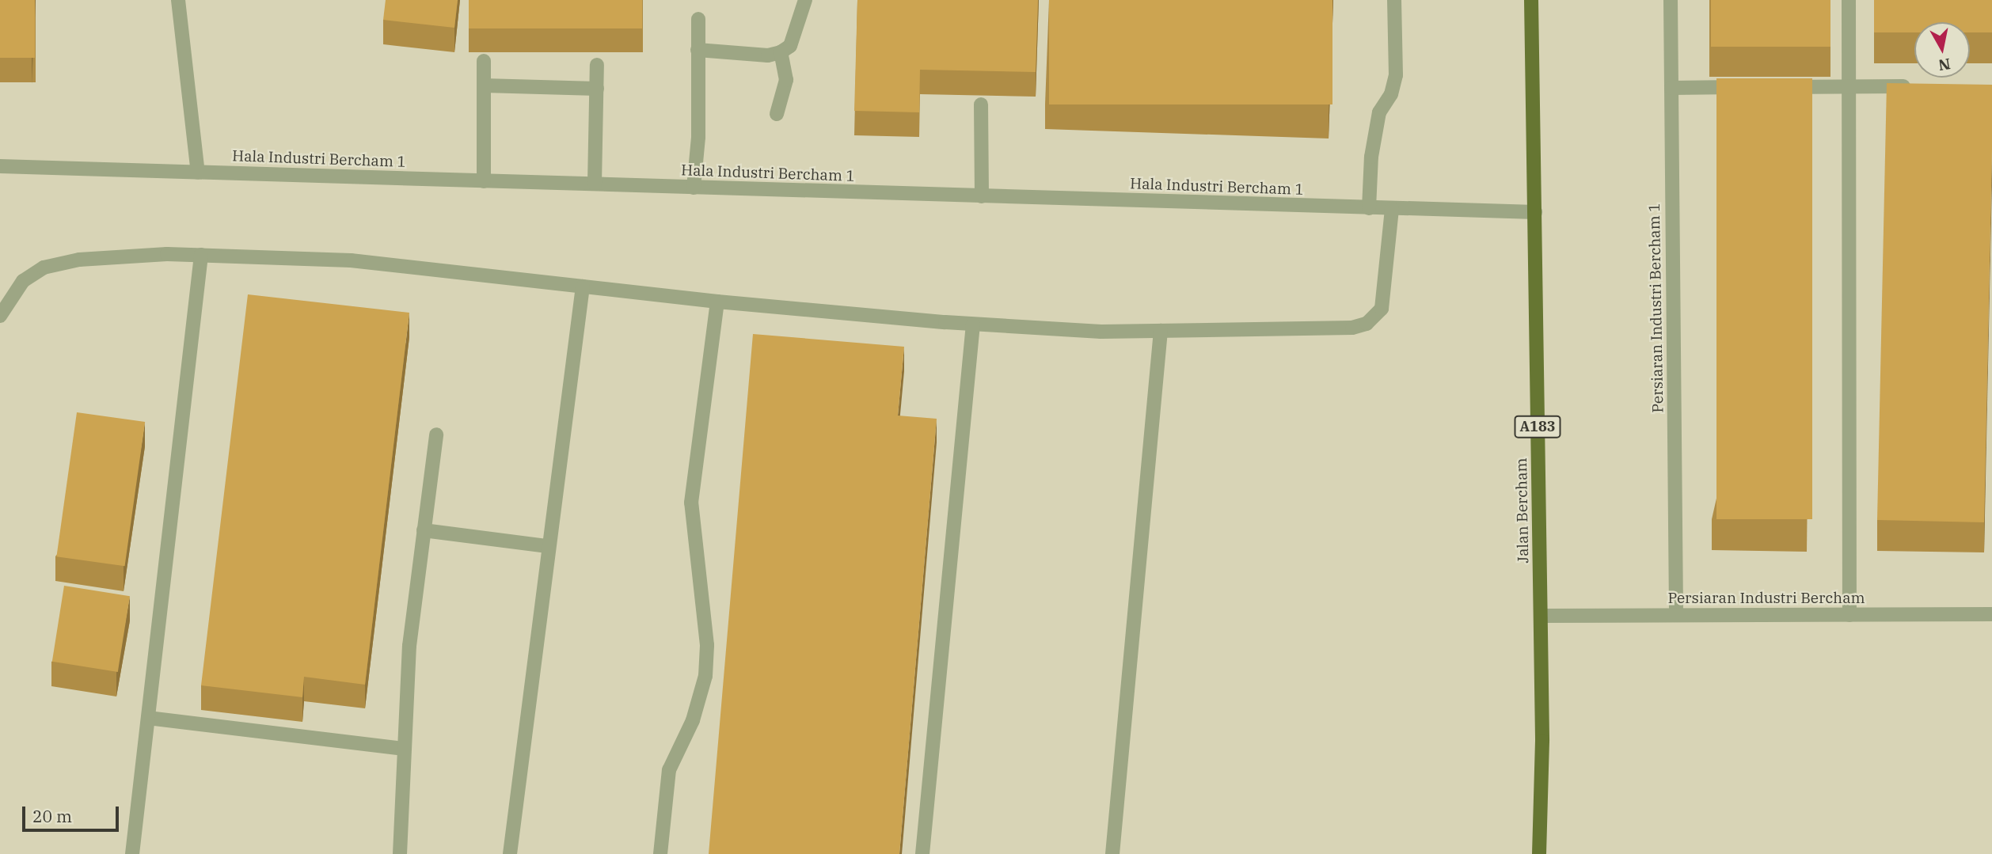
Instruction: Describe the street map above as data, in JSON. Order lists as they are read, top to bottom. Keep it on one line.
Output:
{"streets":{"main road":["A183","Jalan Bercham"],"street":["Hala Industri Bercham 1","Persiaran Industri Bercham 1","Persiaran Industri Bercham"]},"crossings":[["Hala Industri Bercham 1","Jalan Bercham"],["Persiaran Industri Bercham 1","Persiaran Industri Bercham"],["Jalan Bercham","Persiaran Industri Bercham"]],"scale_bar":"20 m","north":"bottom"}
